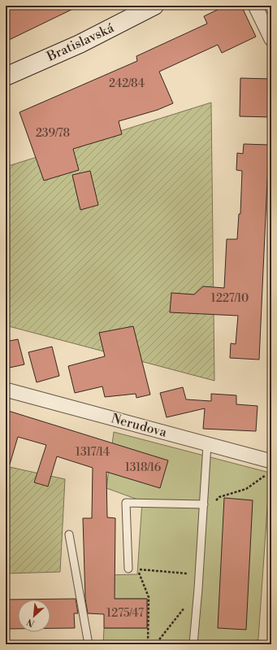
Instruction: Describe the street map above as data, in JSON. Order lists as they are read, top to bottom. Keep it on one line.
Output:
{"streets":{"main road":["Bratislavská"],"street":["Nerudova"]},"house_numbers":["242/84","239/78","1227/10","1317/14","1318/16","1275/47"],"north":"bottom left"}
